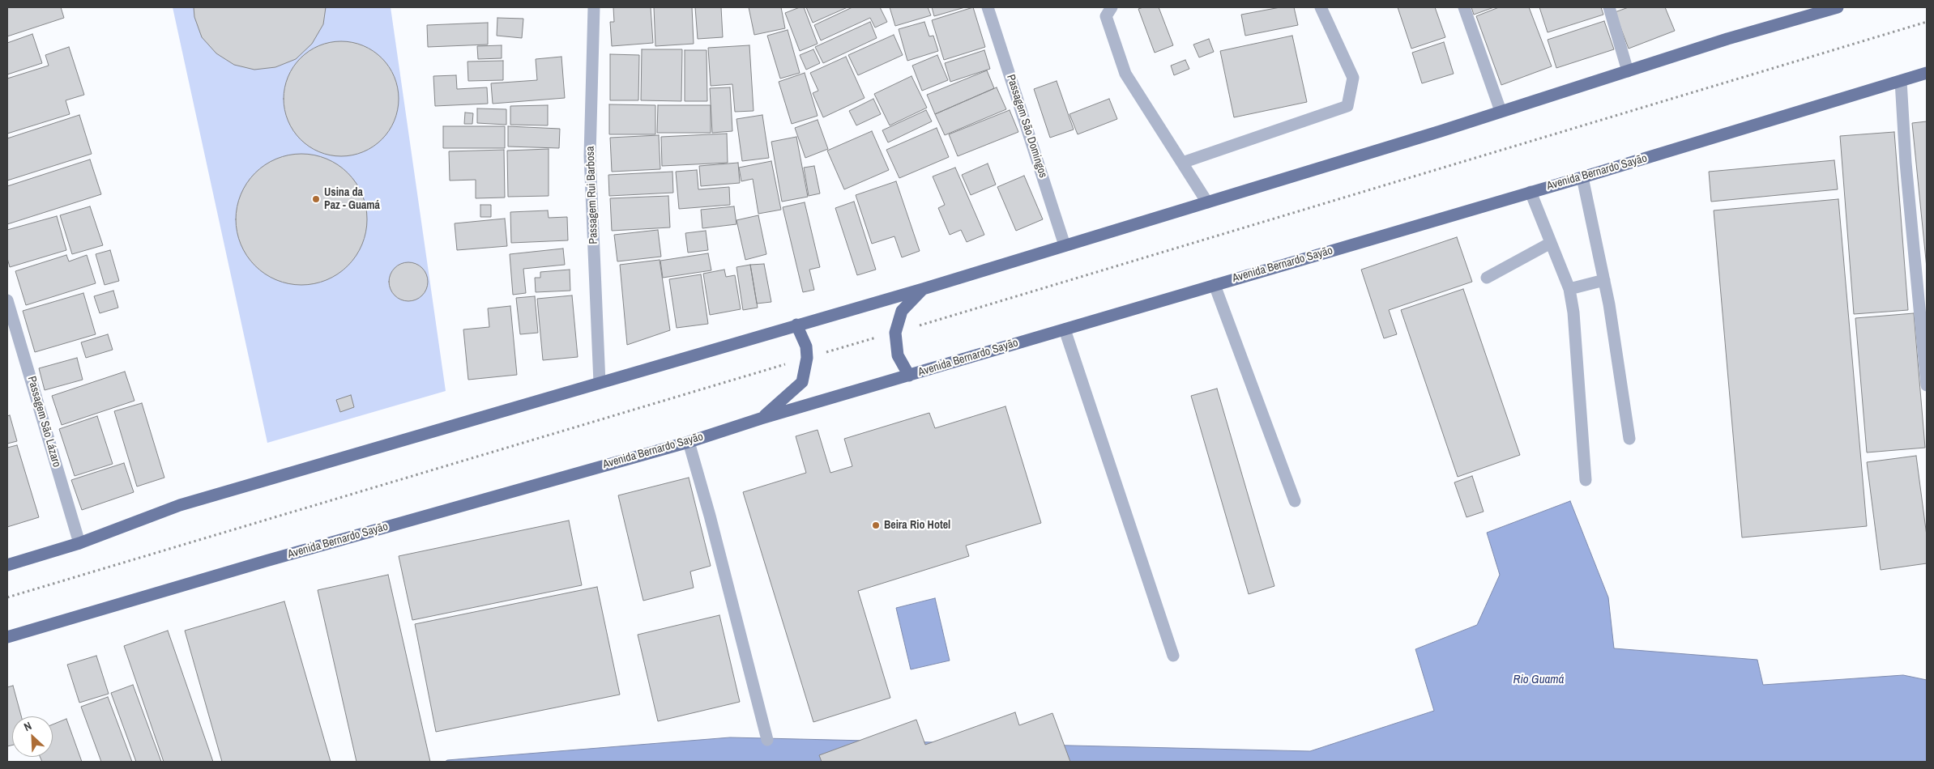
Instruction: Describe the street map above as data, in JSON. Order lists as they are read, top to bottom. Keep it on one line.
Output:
{"streets":{"main road":["Avenida Bernardo Sayão"],"street":["Passagem São Domingos","Passagem Rui Barbosa","Passagem São Lázaro"]},"water":["Rio Guamá"],"places":["Usina da Paz - Guamá","Beira Rio Hotel"],"north":"top left"}
